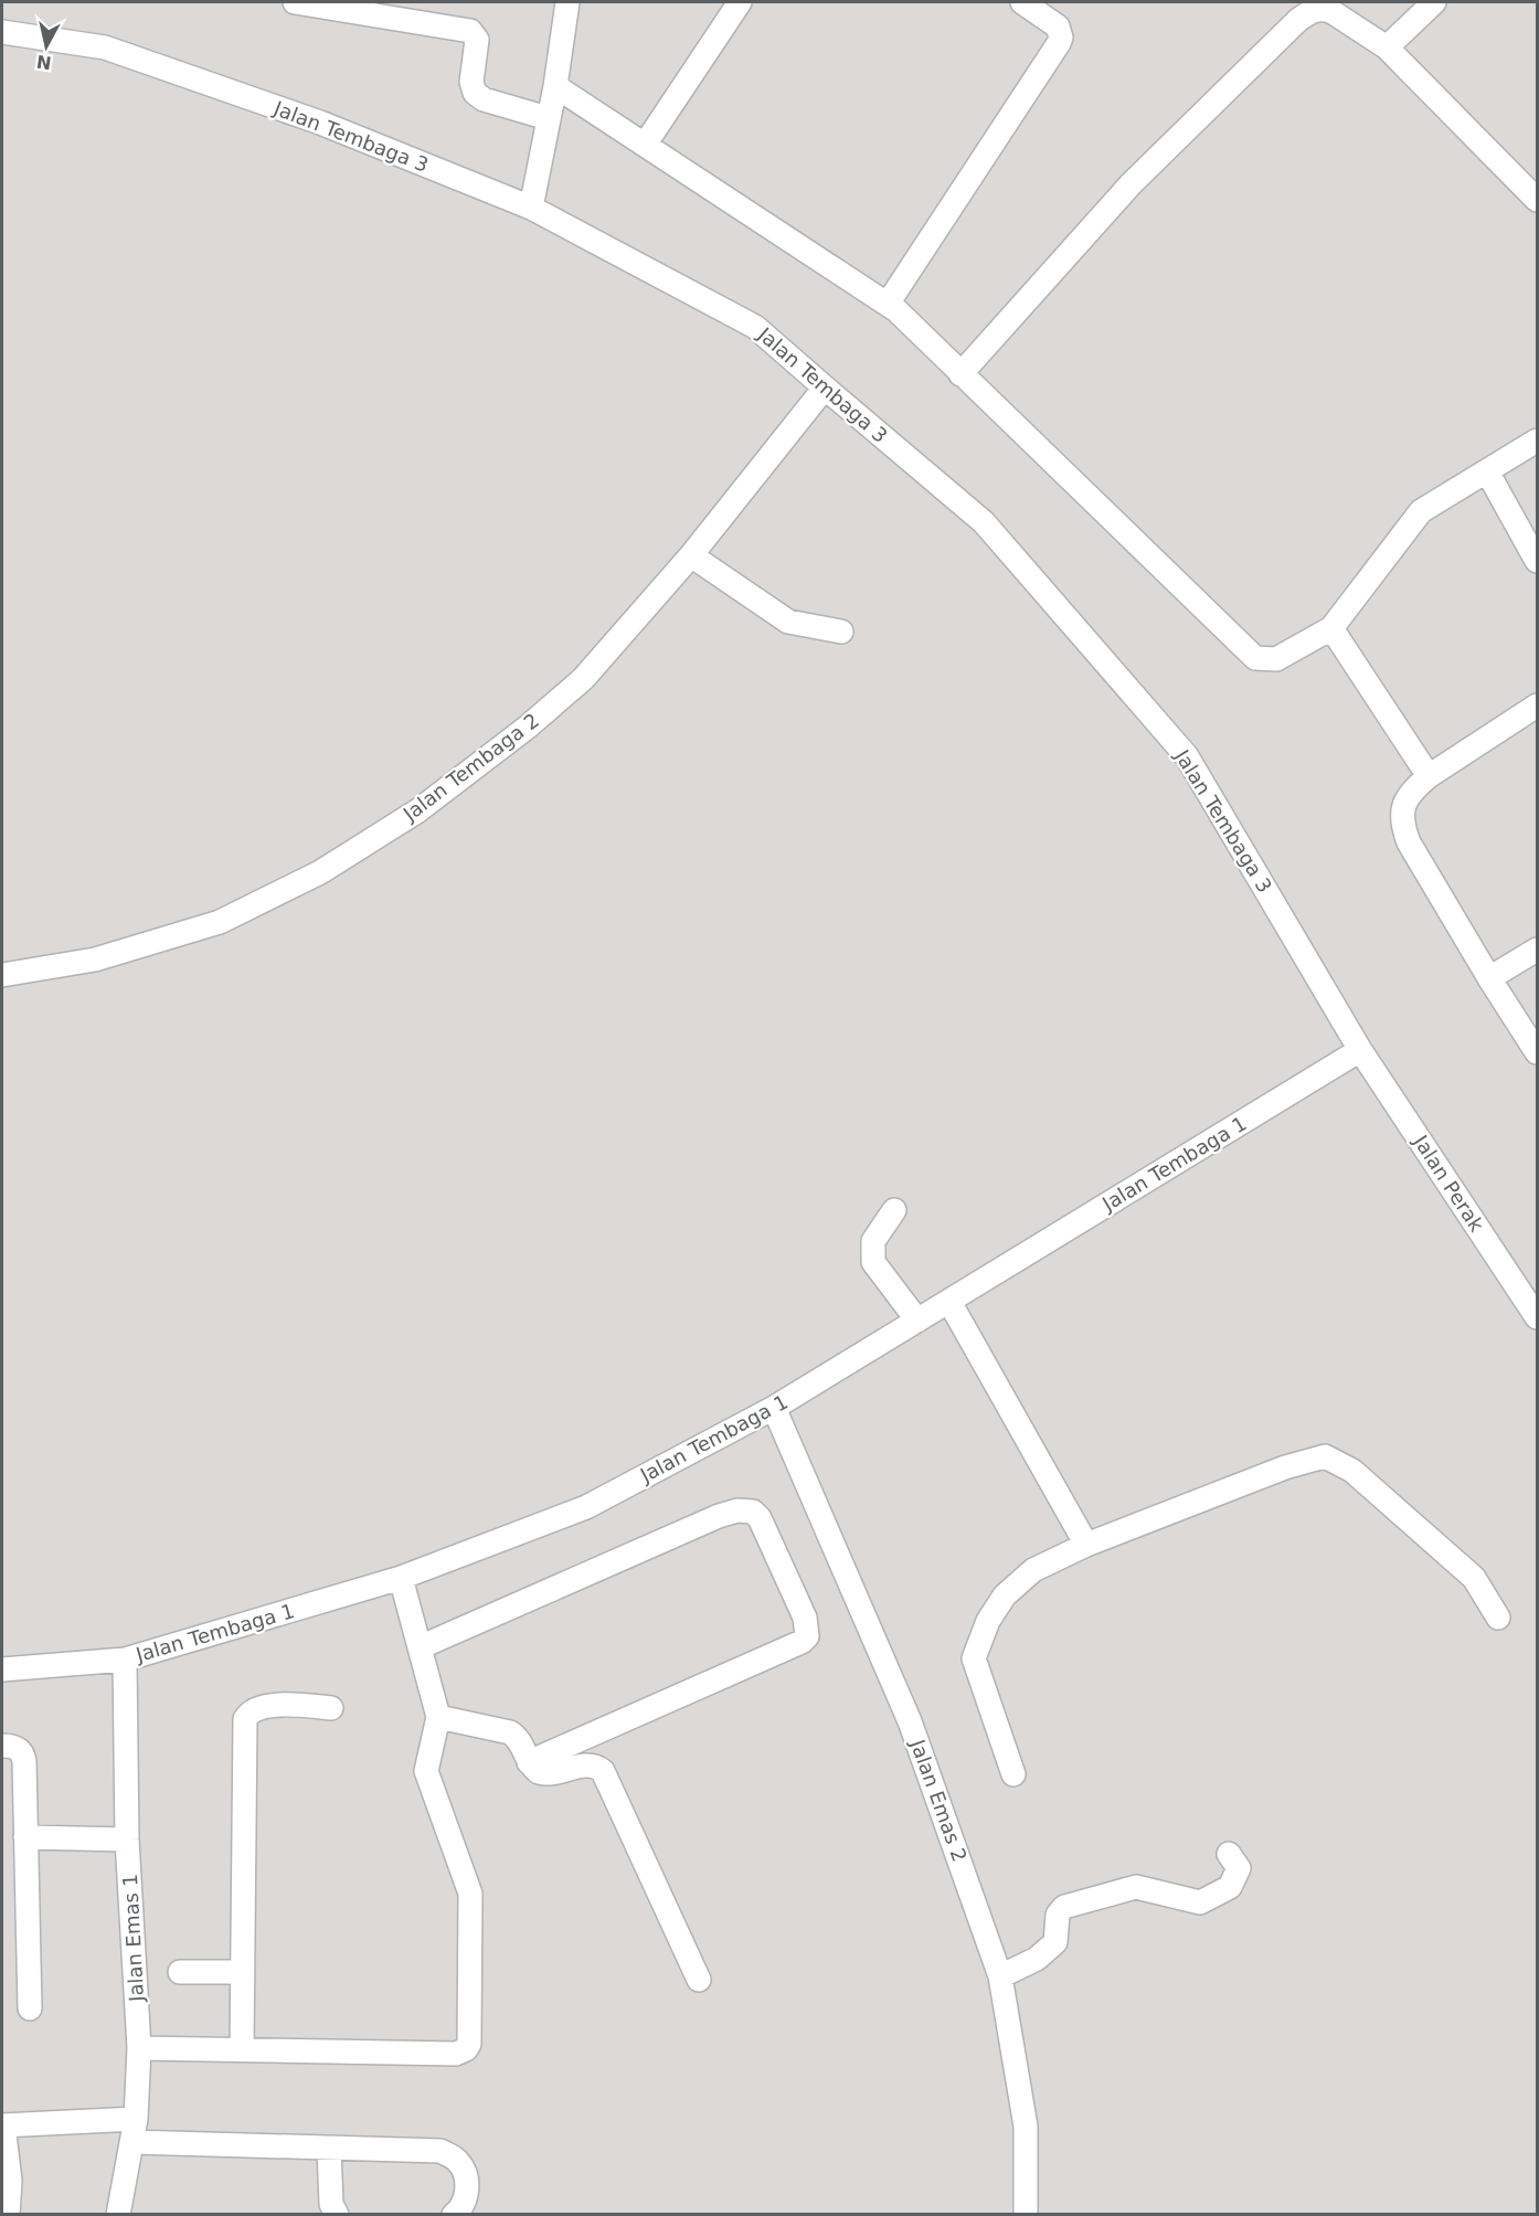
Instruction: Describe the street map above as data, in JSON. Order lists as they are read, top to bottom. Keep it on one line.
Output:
{"streets":{"street":["Jalan Tembaga 3","Jalan Tembaga 2","Jalan Tembaga 1","Jalan Perak","Jalan Emas 2","Jalan Emas 1"]},"crossings":[["Jalan Tembaga 3","Jalan Tembaga 2"],["Jalan Tembaga 3","Jalan Tembaga 1"],["Jalan Tembaga 3","Jalan Perak"],["Jalan Tembaga 1","Jalan Perak"],["Jalan Tembaga 1","Jalan Emas 2"],["Jalan Tembaga 1","Jalan Emas 1"]],"north":"bottom"}
